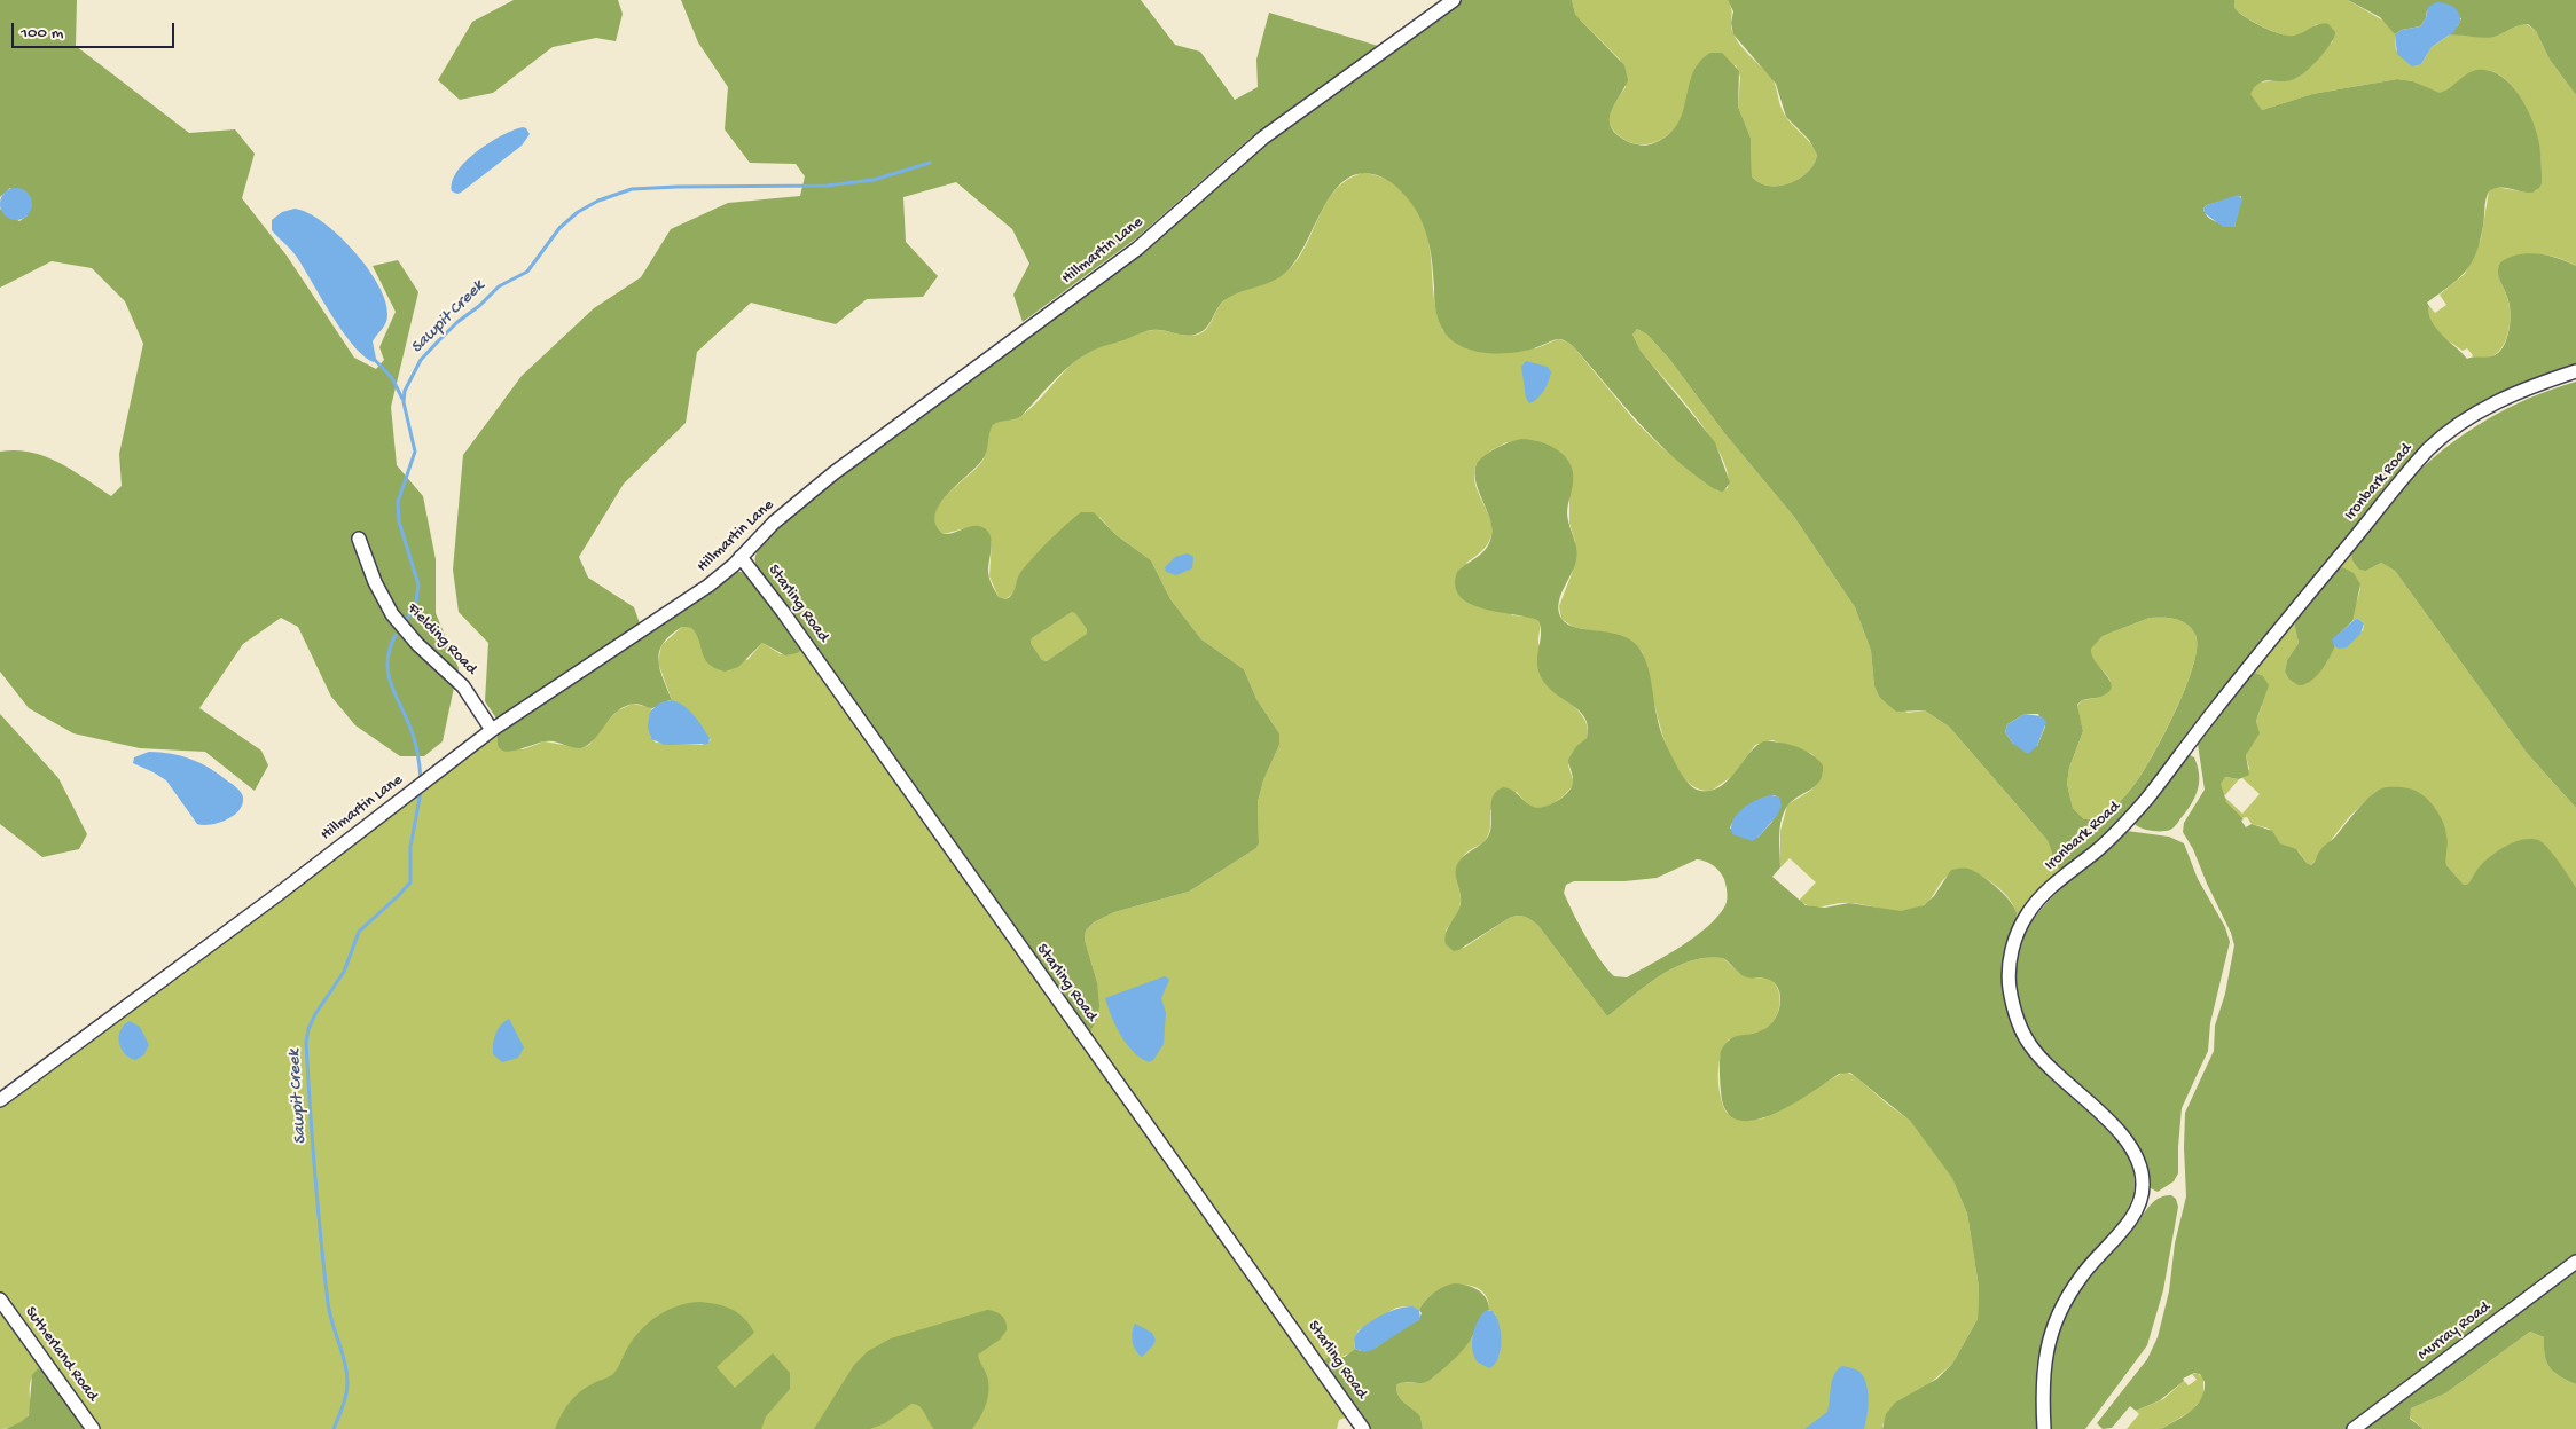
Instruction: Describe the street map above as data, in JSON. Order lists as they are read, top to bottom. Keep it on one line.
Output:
{"streets":{"street":["Hillmartin Lane","Ironbark Road","Starling Road","Fielding Road","Murray Road","Sutherland Road"]},"crossings":[["Hillmartin Lane","Starling Road"],["Hillmartin Lane","Fielding Road"]],"water":["Sawpit Creek"],"scale_bar":"100 m"}
